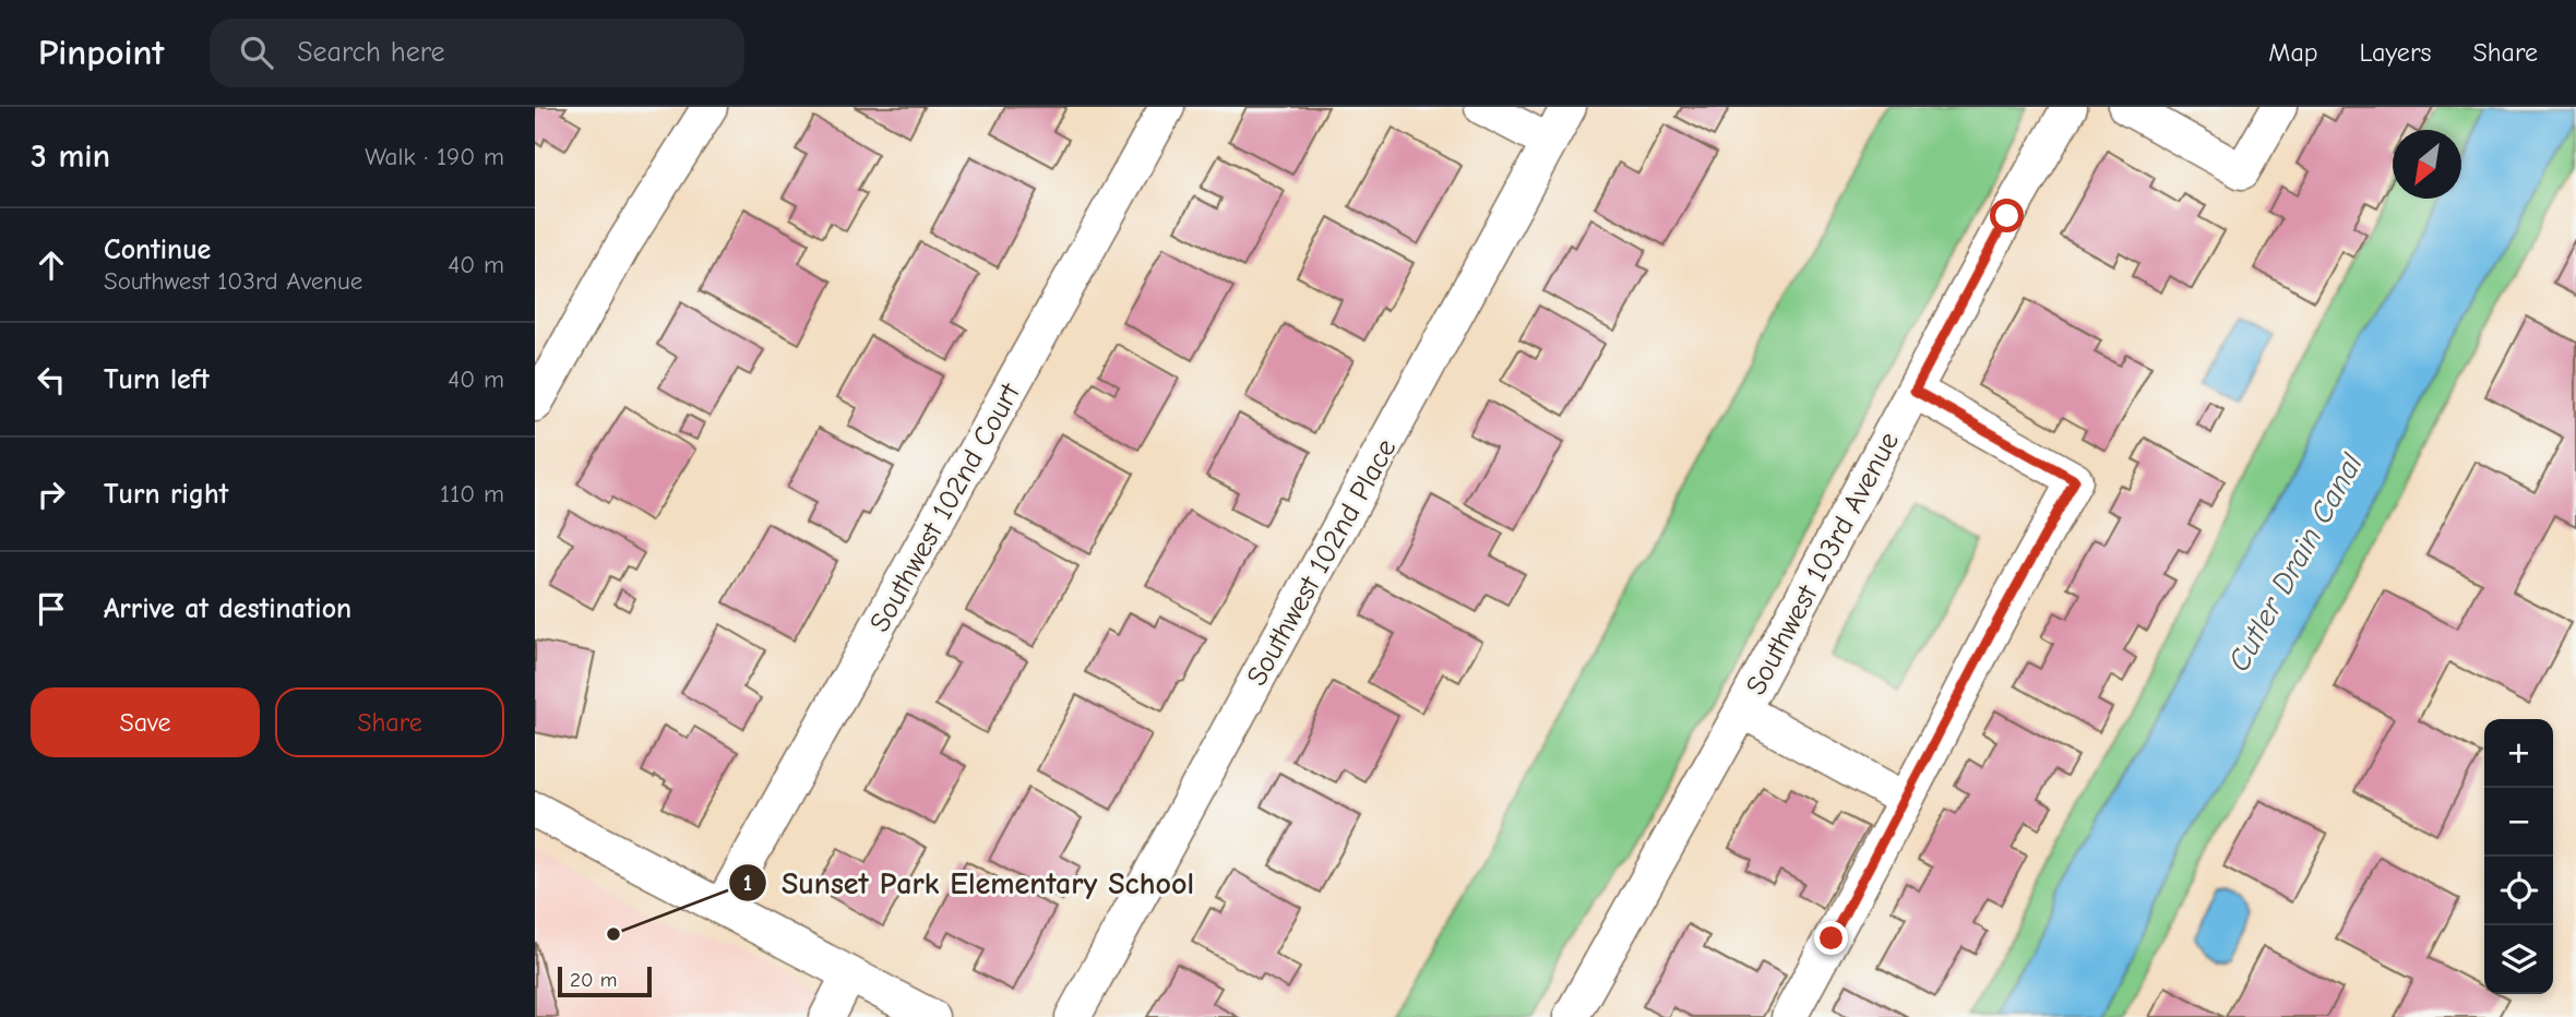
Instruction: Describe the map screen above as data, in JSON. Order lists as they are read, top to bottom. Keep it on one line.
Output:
{"streets":{"street":["Southwest 102nd Court","Southwest 102nd Place","Southwest 103rd Avenue"]},"water":["Cutler Drain Canal"],"places":["Sunset Park Elementary School"],"scale_bar":"20 m","north":"bottom left","page":{"header":"Pinpoint","search":"Search here","nav":["Map","Layers","Share"],"heading":["3 min","Walk · 190 m"],"list":[["Continue","Southwest 103rd Avenue","40 m"],["Turn left","40 m"],["Turn right","110 m"],"Arrive at destination"],"buttons":["Save","Share"],"map_buttons":["+","−"],"scale":"20 m"}}
